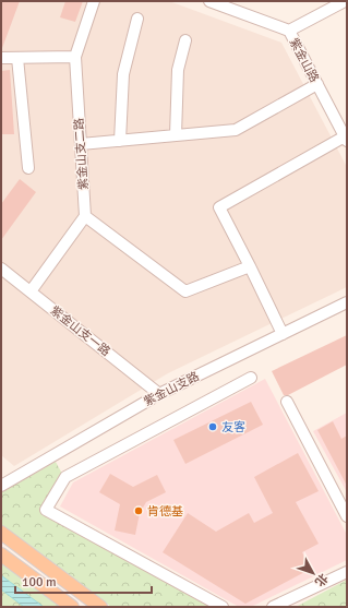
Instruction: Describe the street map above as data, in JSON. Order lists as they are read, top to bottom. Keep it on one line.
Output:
{"streets":{"street":["紫金山路","紫金山支二路","紫金山支一路","紫金山支路"]},"crossings":[["紫金山支一路","紫金山支路"]],"places":["友客","肯德基"],"scale_bar":"100 m","north":"bottom right"}
